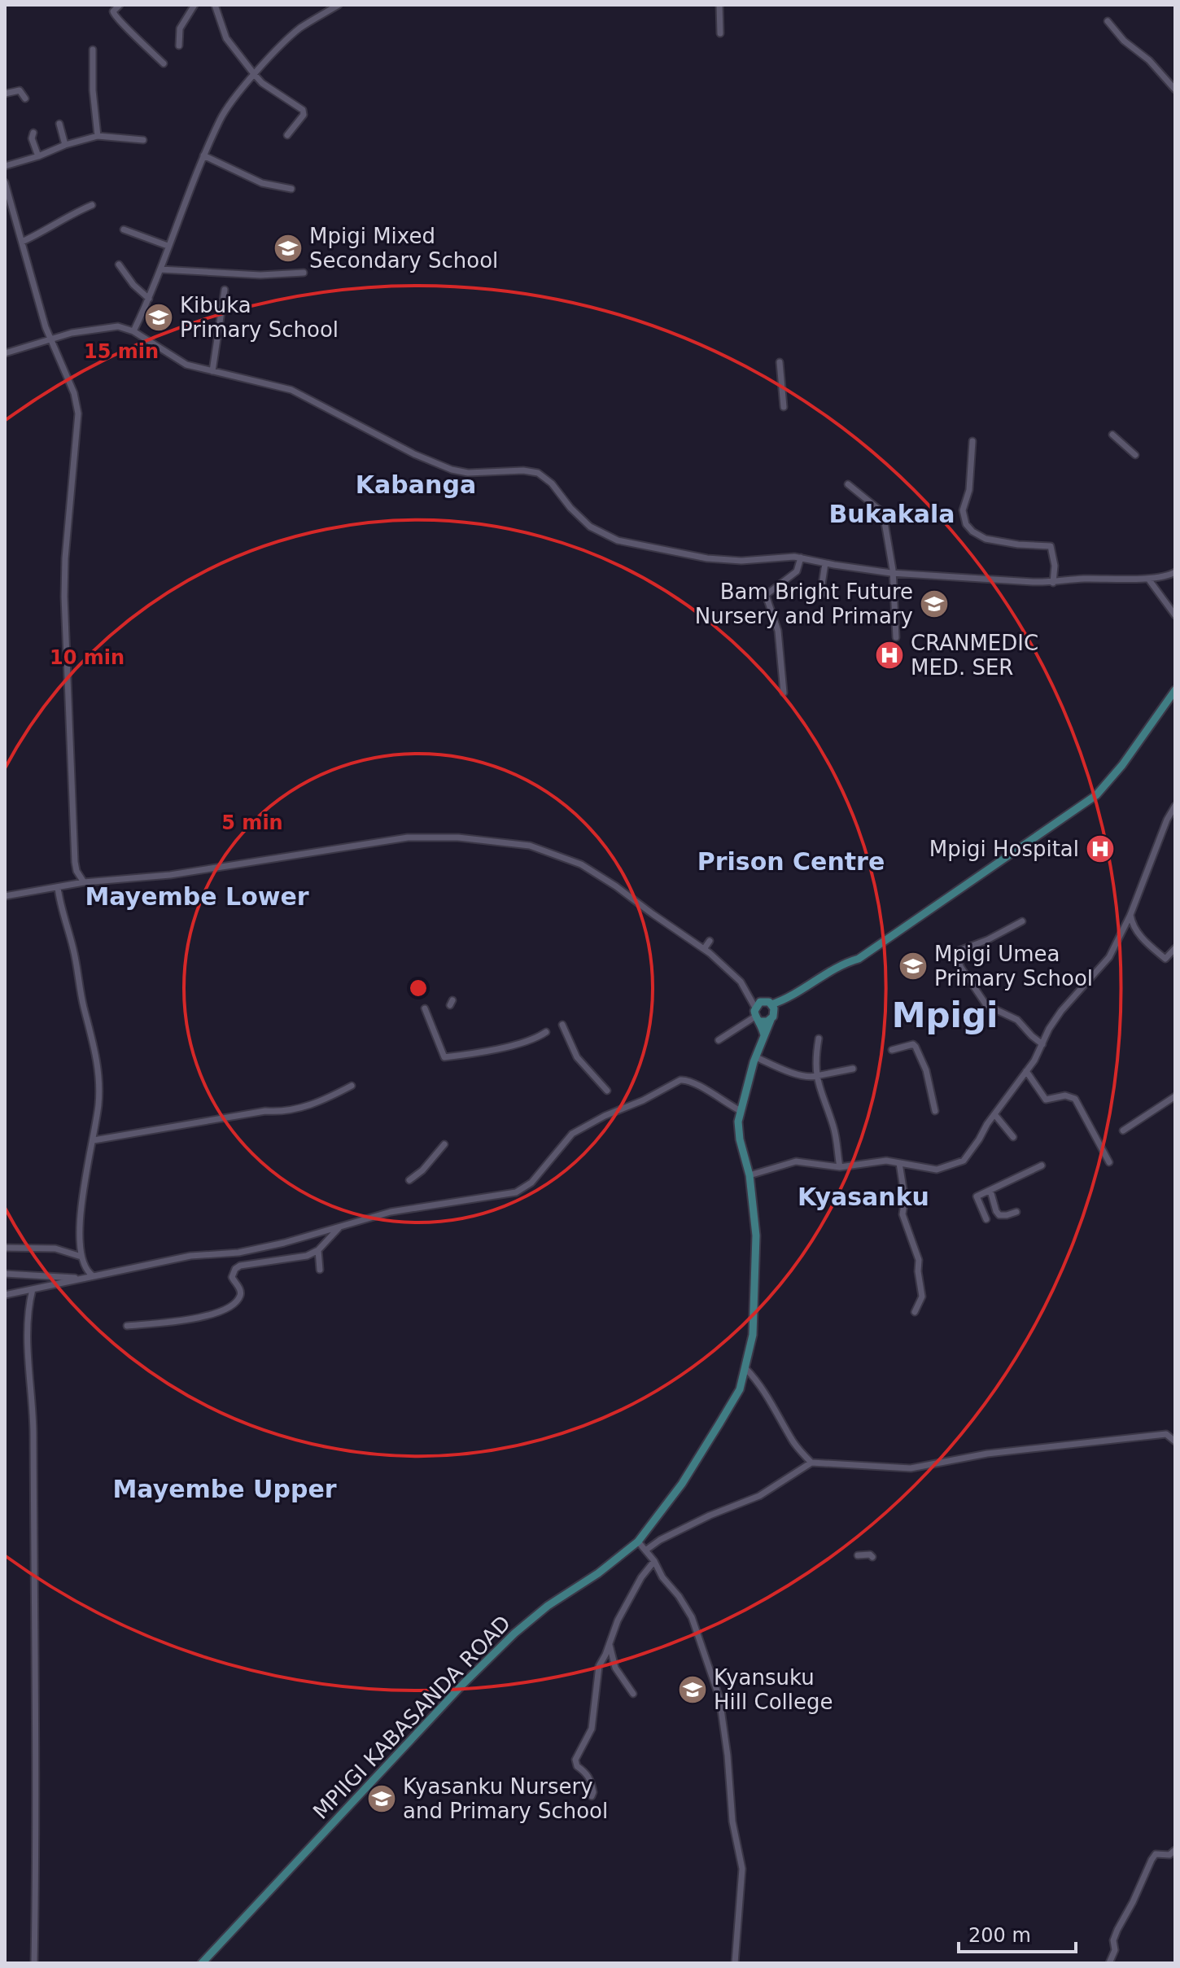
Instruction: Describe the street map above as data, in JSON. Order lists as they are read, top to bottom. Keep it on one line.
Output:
{"streets":{"main road":["MPIIGI KABASANDA ROAD"]},"districts":["Kabanga","Bukakala","Prison Centre","Mayembe Lower","Mpigi","Kyasanku","Mayembe Upper"],"places":{"school or university":["Mpigi Mixed Secondary School","Kibuka Primary School","Bam Bright Future Nursery and Primary","Mpigi Umea Primary School","Kyansuku Hill College","Kyasanku Nursery and Primary School"],"hospital":["CRANMEDIC MED. SER","Mpigi Hospital"]},"scale_bar":"200 m","rings":["15 min","10 min","5 min"]}
